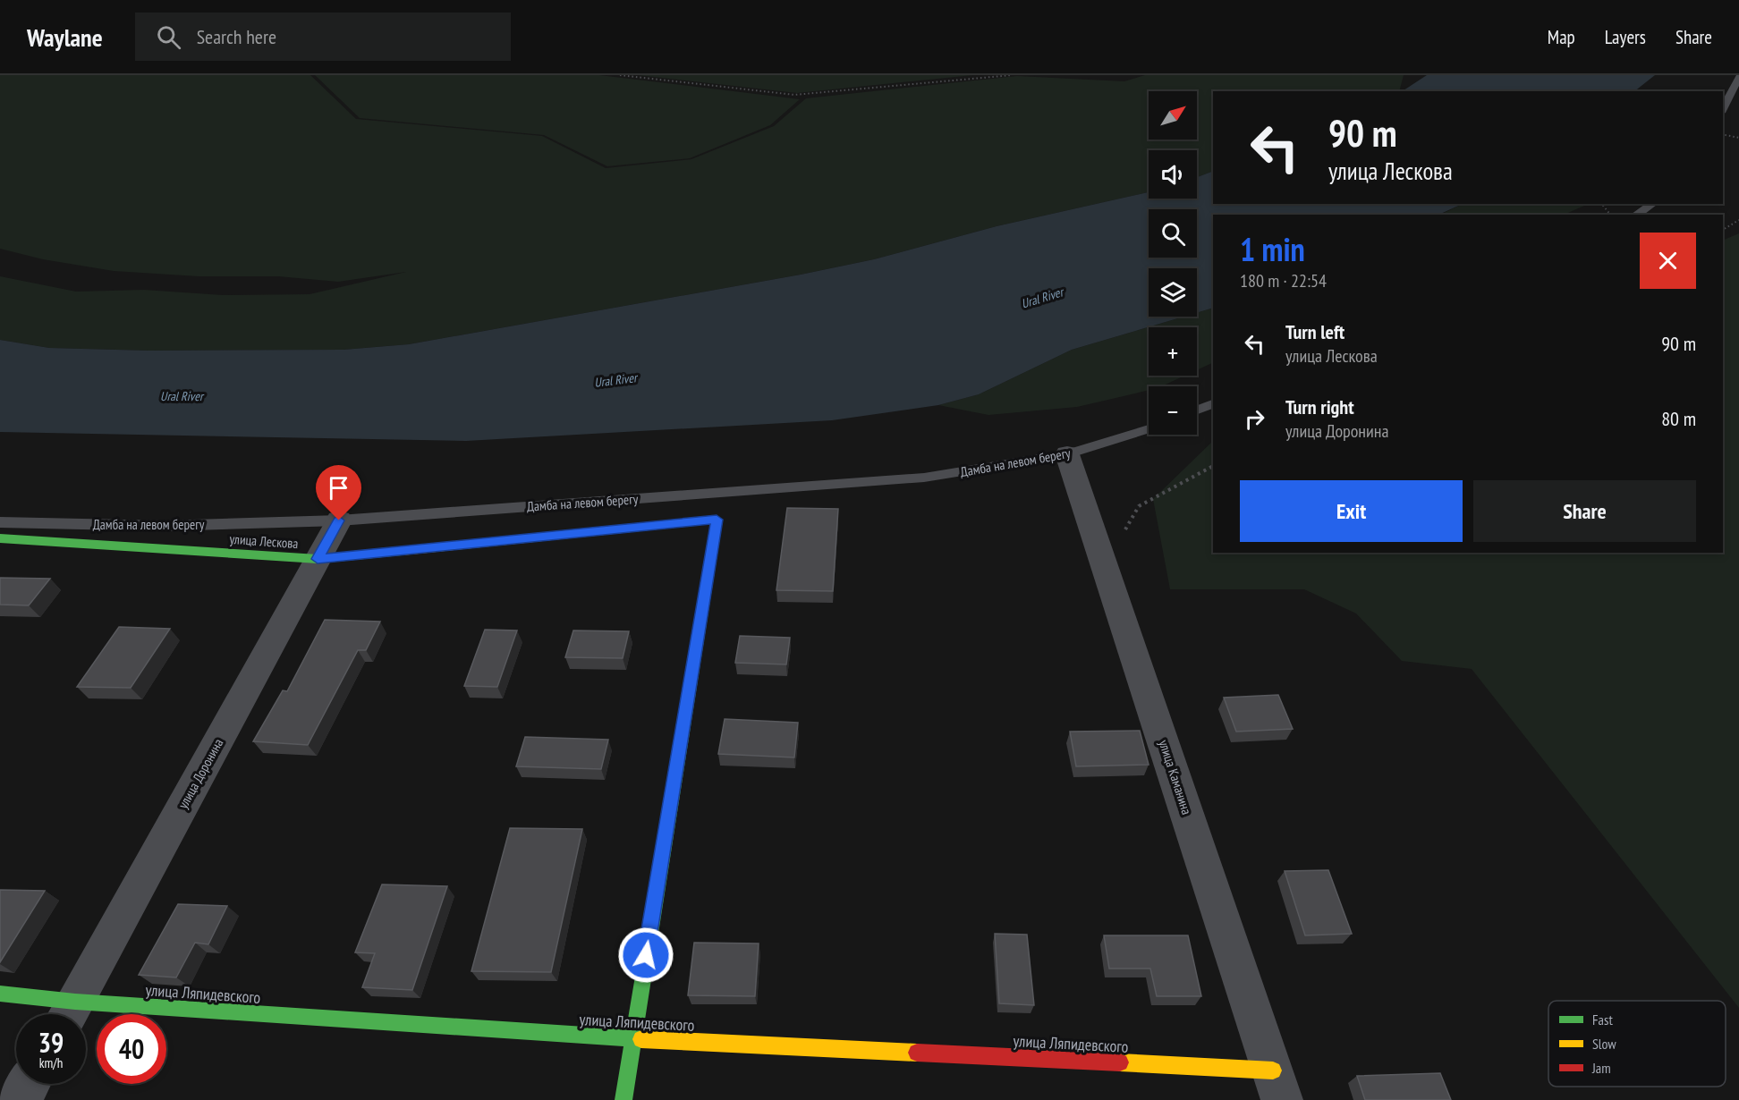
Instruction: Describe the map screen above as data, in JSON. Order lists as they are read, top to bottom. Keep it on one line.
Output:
{"streets":{"street":["улица Лескова","улица Доронина","улица Каманина","улица Ляпидевского"],"lane":["Дамба на левом берегу"]},"crossings":[["Дамба на левом берегу","улица Доронина"],["Дамба на левом берегу","улица Каманина"],["улица Лескова","улица Доронина"],["улица Лескова","улица Ляпидевского"],["улица Доронина","улица Ляпидевского"],["улица Каманина","улица Ляпидевского"]],"water":["Ural River"],"legend":["Fast","Slow","Jam"],"north":"top right","page":{"header":"Waylane","search":"Search here","nav":["Map","Layers","Share"],"map_buttons":["+","−"],"turn":["90 m","улица Лескова"],"heading":["1 min","180 m · 22:54"],"list":[{"name":"Turn left","note":"улица Лескова","value":"90 m"},{"name":"Turn right","note":"улица Доронина","value":"80 m"}],"buttons":["Exit","Share"],"speed":"39 km/h","limit":"40"}}
